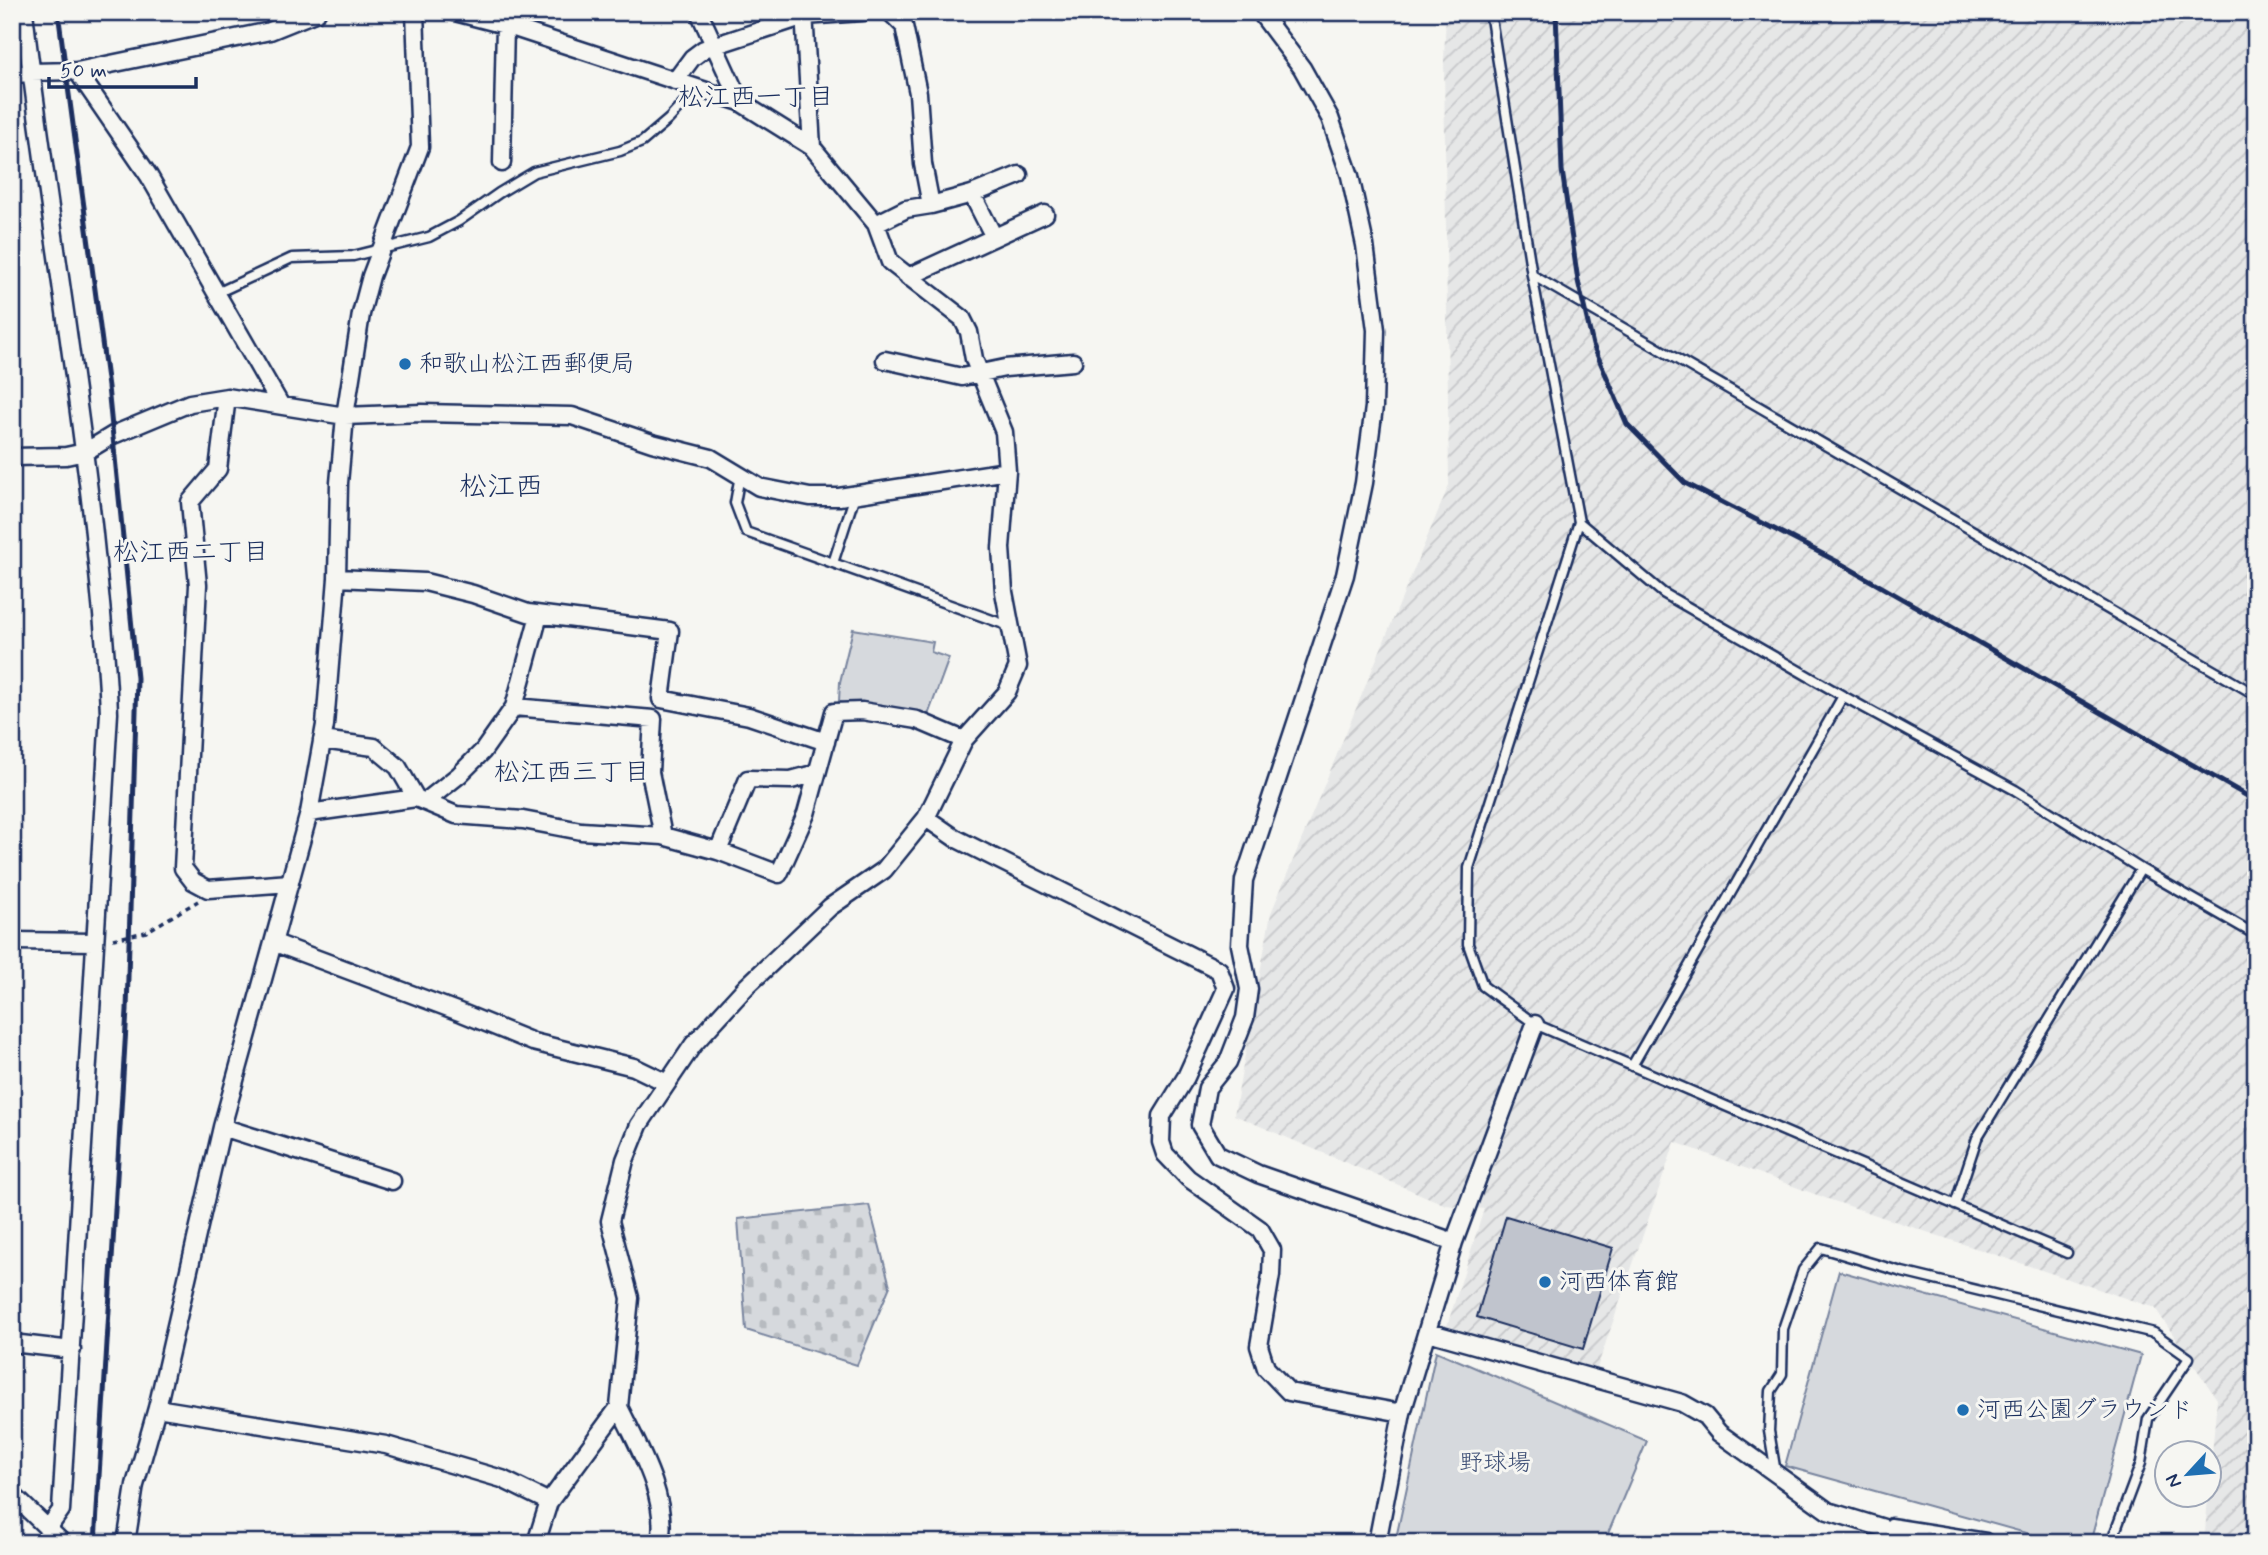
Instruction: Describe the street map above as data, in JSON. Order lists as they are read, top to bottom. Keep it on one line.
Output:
{"districts":["松江西一丁目","松江西","松江西二丁目","松江西三丁目"],"parks":["野球場"],"places":["和歌山松江西郵便局","河西体育館","河西公園グラウンド"],"scale_bar":"50 m","north":"bottom left"}
